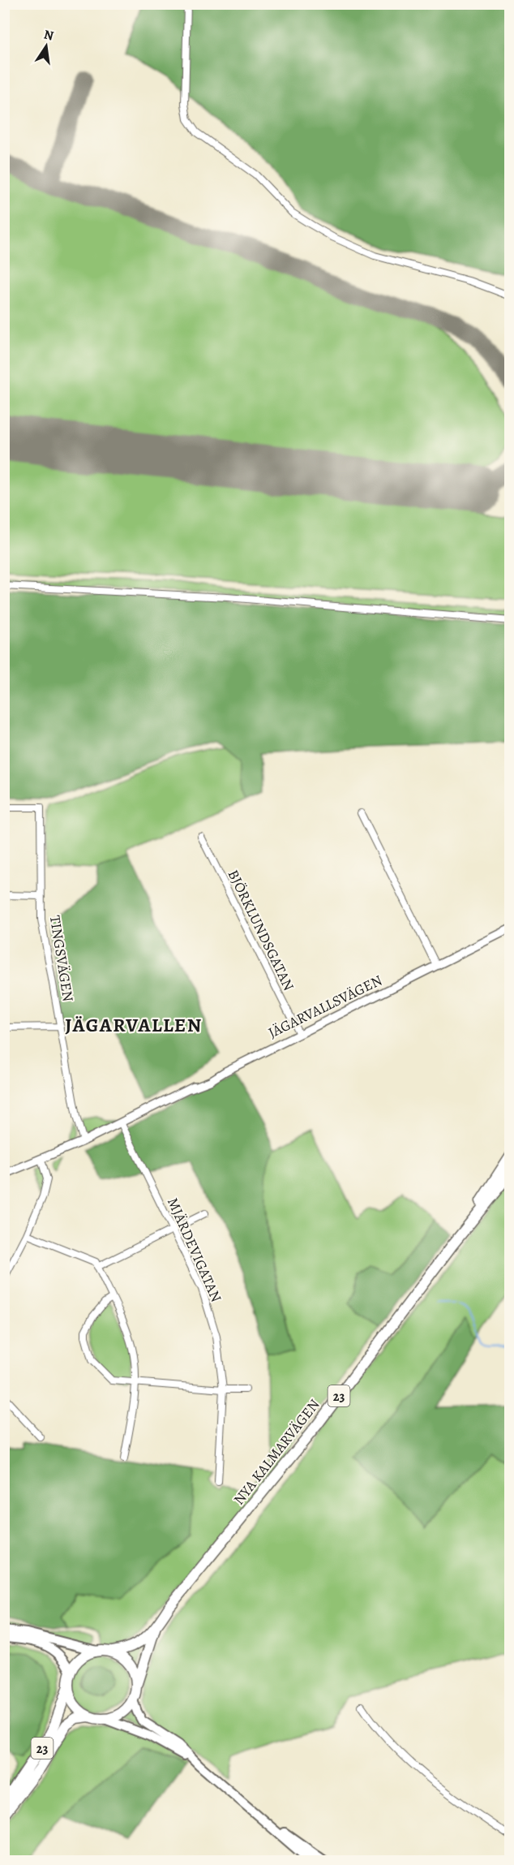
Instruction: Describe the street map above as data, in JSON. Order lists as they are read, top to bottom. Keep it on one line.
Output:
{"streets":{"main road":["23","NYA KALMARVÄGEN"],"street":["BJÖRKLUNDSGATAN","TINGSVÄGEN","JÄGARVALLSVÄGEN","MJÄRDEVIGATAN"]},"crossings":[["BJÖRKLUNDSGATAN","JÄGARVALLSVÄGEN"],["TINGSVÄGEN","JÄGARVALLSVÄGEN"],["JÄGARVALLSVÄGEN","MJÄRDEVIGATAN"],["23","NYA KALMARVÄGEN"]],"districts":["JÄGARVALLEN"],"north":"top"}
